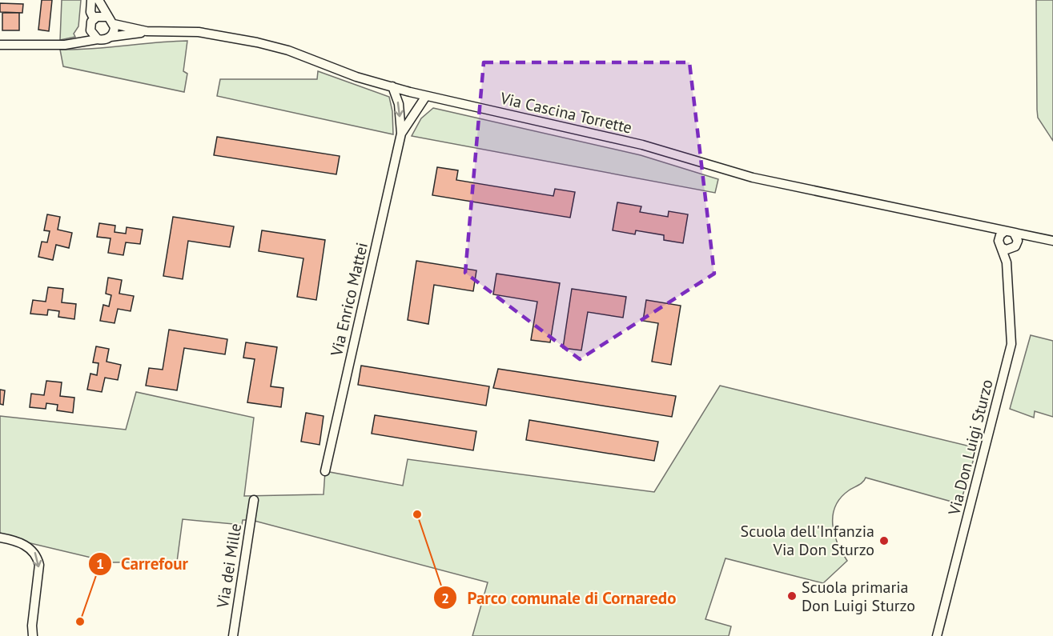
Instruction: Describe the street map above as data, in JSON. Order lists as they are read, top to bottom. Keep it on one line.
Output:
{"streets":{"street":["Via Cascina Torrette","Via Enrico Mattei","Via Don Luigi Sturzo","Via dei Mille"]},"crossings":[["Via Cascina Torrette","Via Enrico Mattei"],["Via Cascina Torrette","Via Don Luigi Sturzo"]],"places":["Parco comunale di Cornaredo","Scuola dell'Infanzia Via Don Sturzo","Scuola primaria Don Luigi Sturzo","Carrefour"]}
